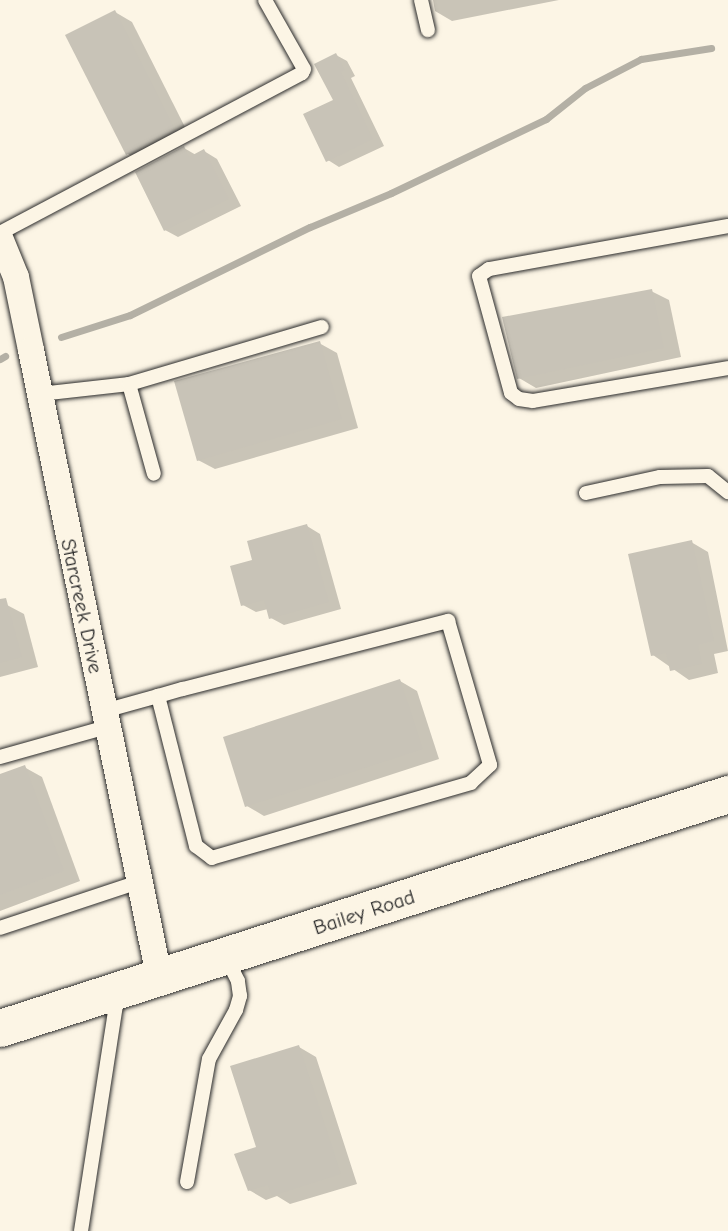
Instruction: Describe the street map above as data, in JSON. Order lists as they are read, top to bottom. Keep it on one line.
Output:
{"streets":{"street":["Starcreek Drive","Bailey Road"]},"crossings":[["Starcreek Drive","Bailey Road"]]}
